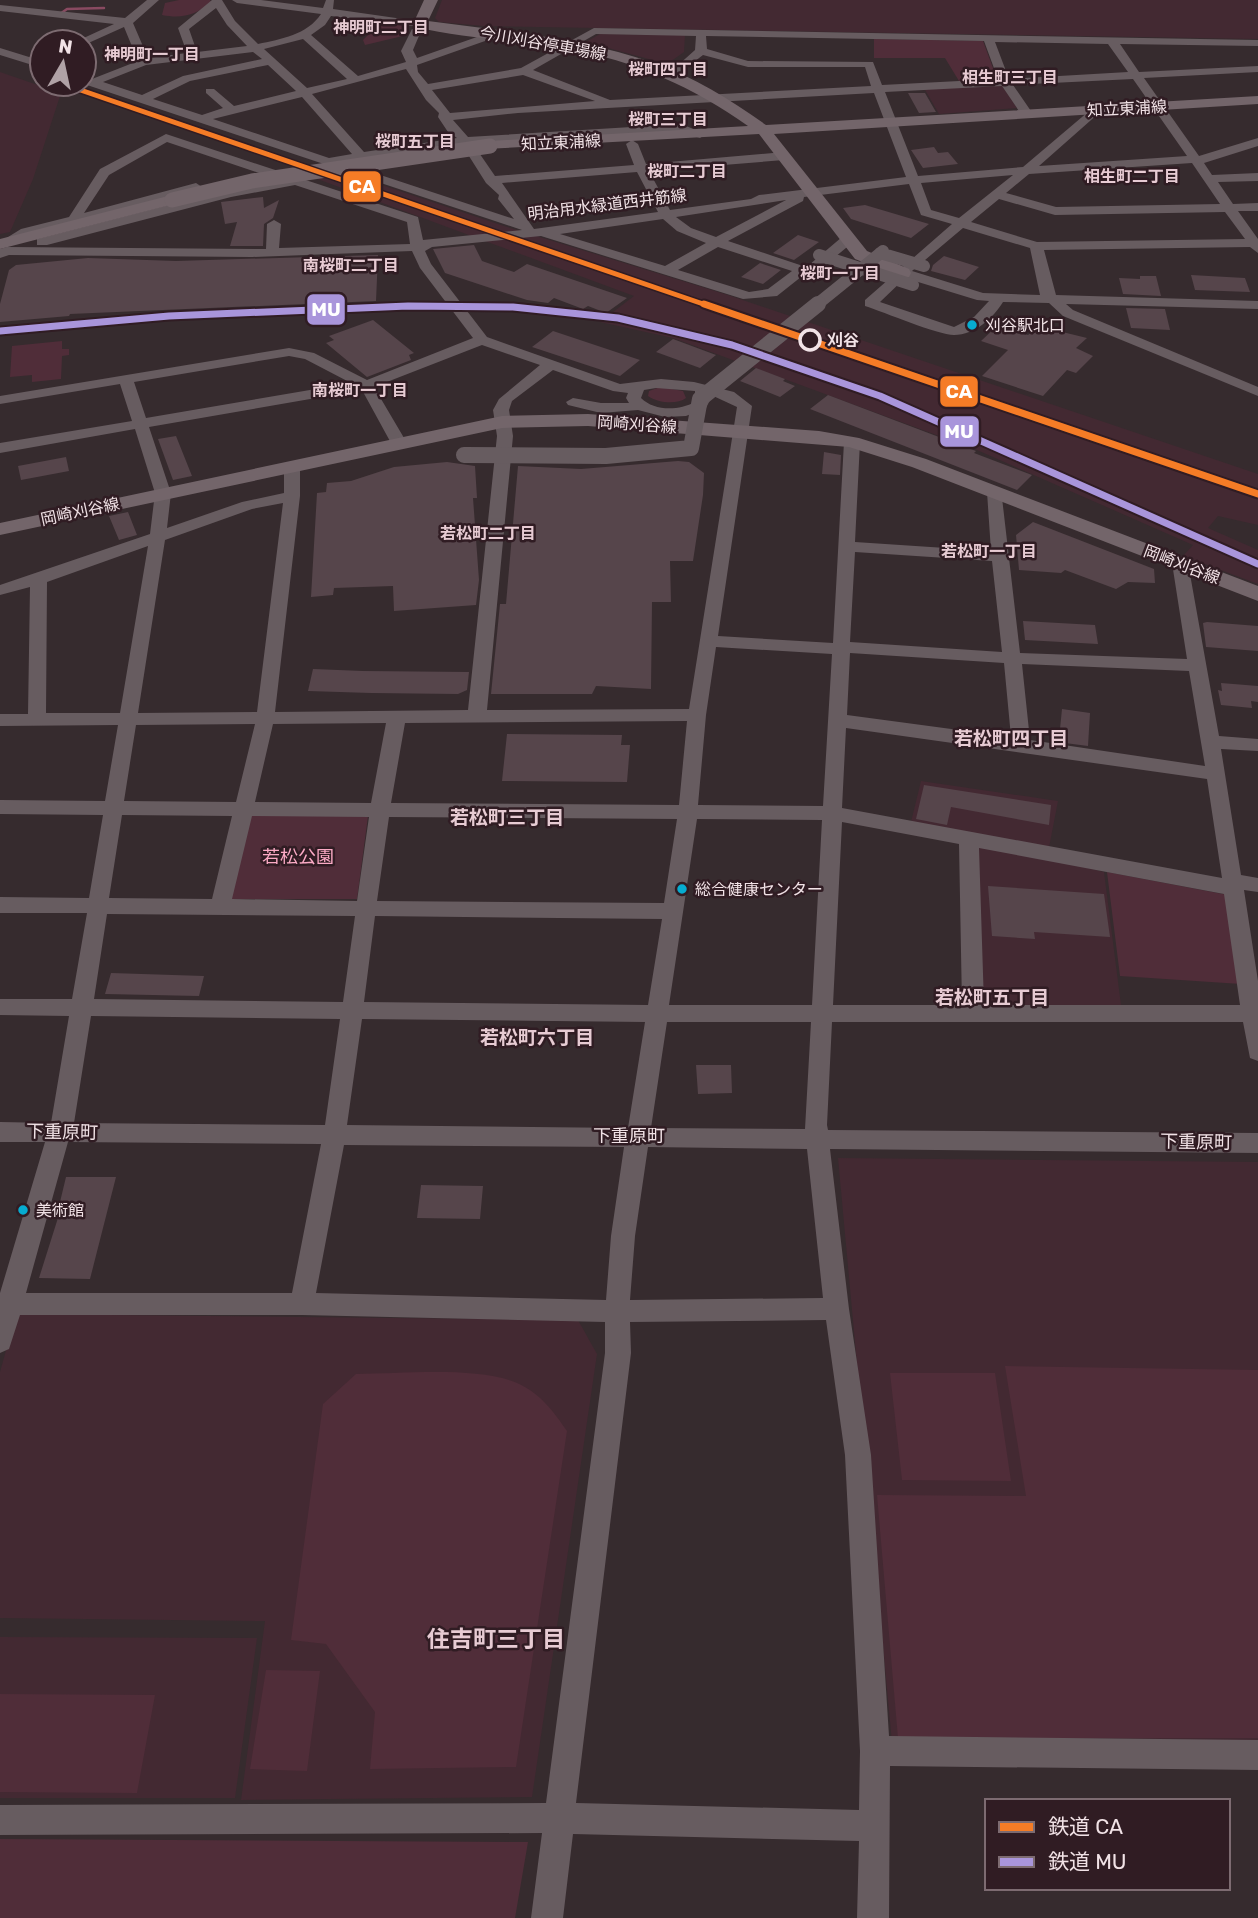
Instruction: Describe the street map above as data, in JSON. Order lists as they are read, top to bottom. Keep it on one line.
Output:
{"streets":{"main road":["今川刈谷停車場線","知立東浦線","岡崎刈谷線"],"street":["下重原町"]},"crossings":[["今川刈谷停車場線","知立東浦線"]],"districts":["神明町二丁目","神明町一丁目","桜町四丁目","相生町三丁目","桜町三丁目","桜町五丁目","桜町二丁目","相生町二丁目","南桜町二丁目","桜町一丁目","南桜町一丁目","若松町二丁目","若松町一丁目","若松町四丁目","若松町三丁目","若松町五丁目","若松町六丁目","住吉町三丁目"],"parks":["若松公園"],"places":["刈谷駅北口","刈谷","総合健康センター","美術館"],"lines":["rail line CA","rail line MU"],"legend":["鉄道 CA","鉄道 MU"],"north":"top"}
